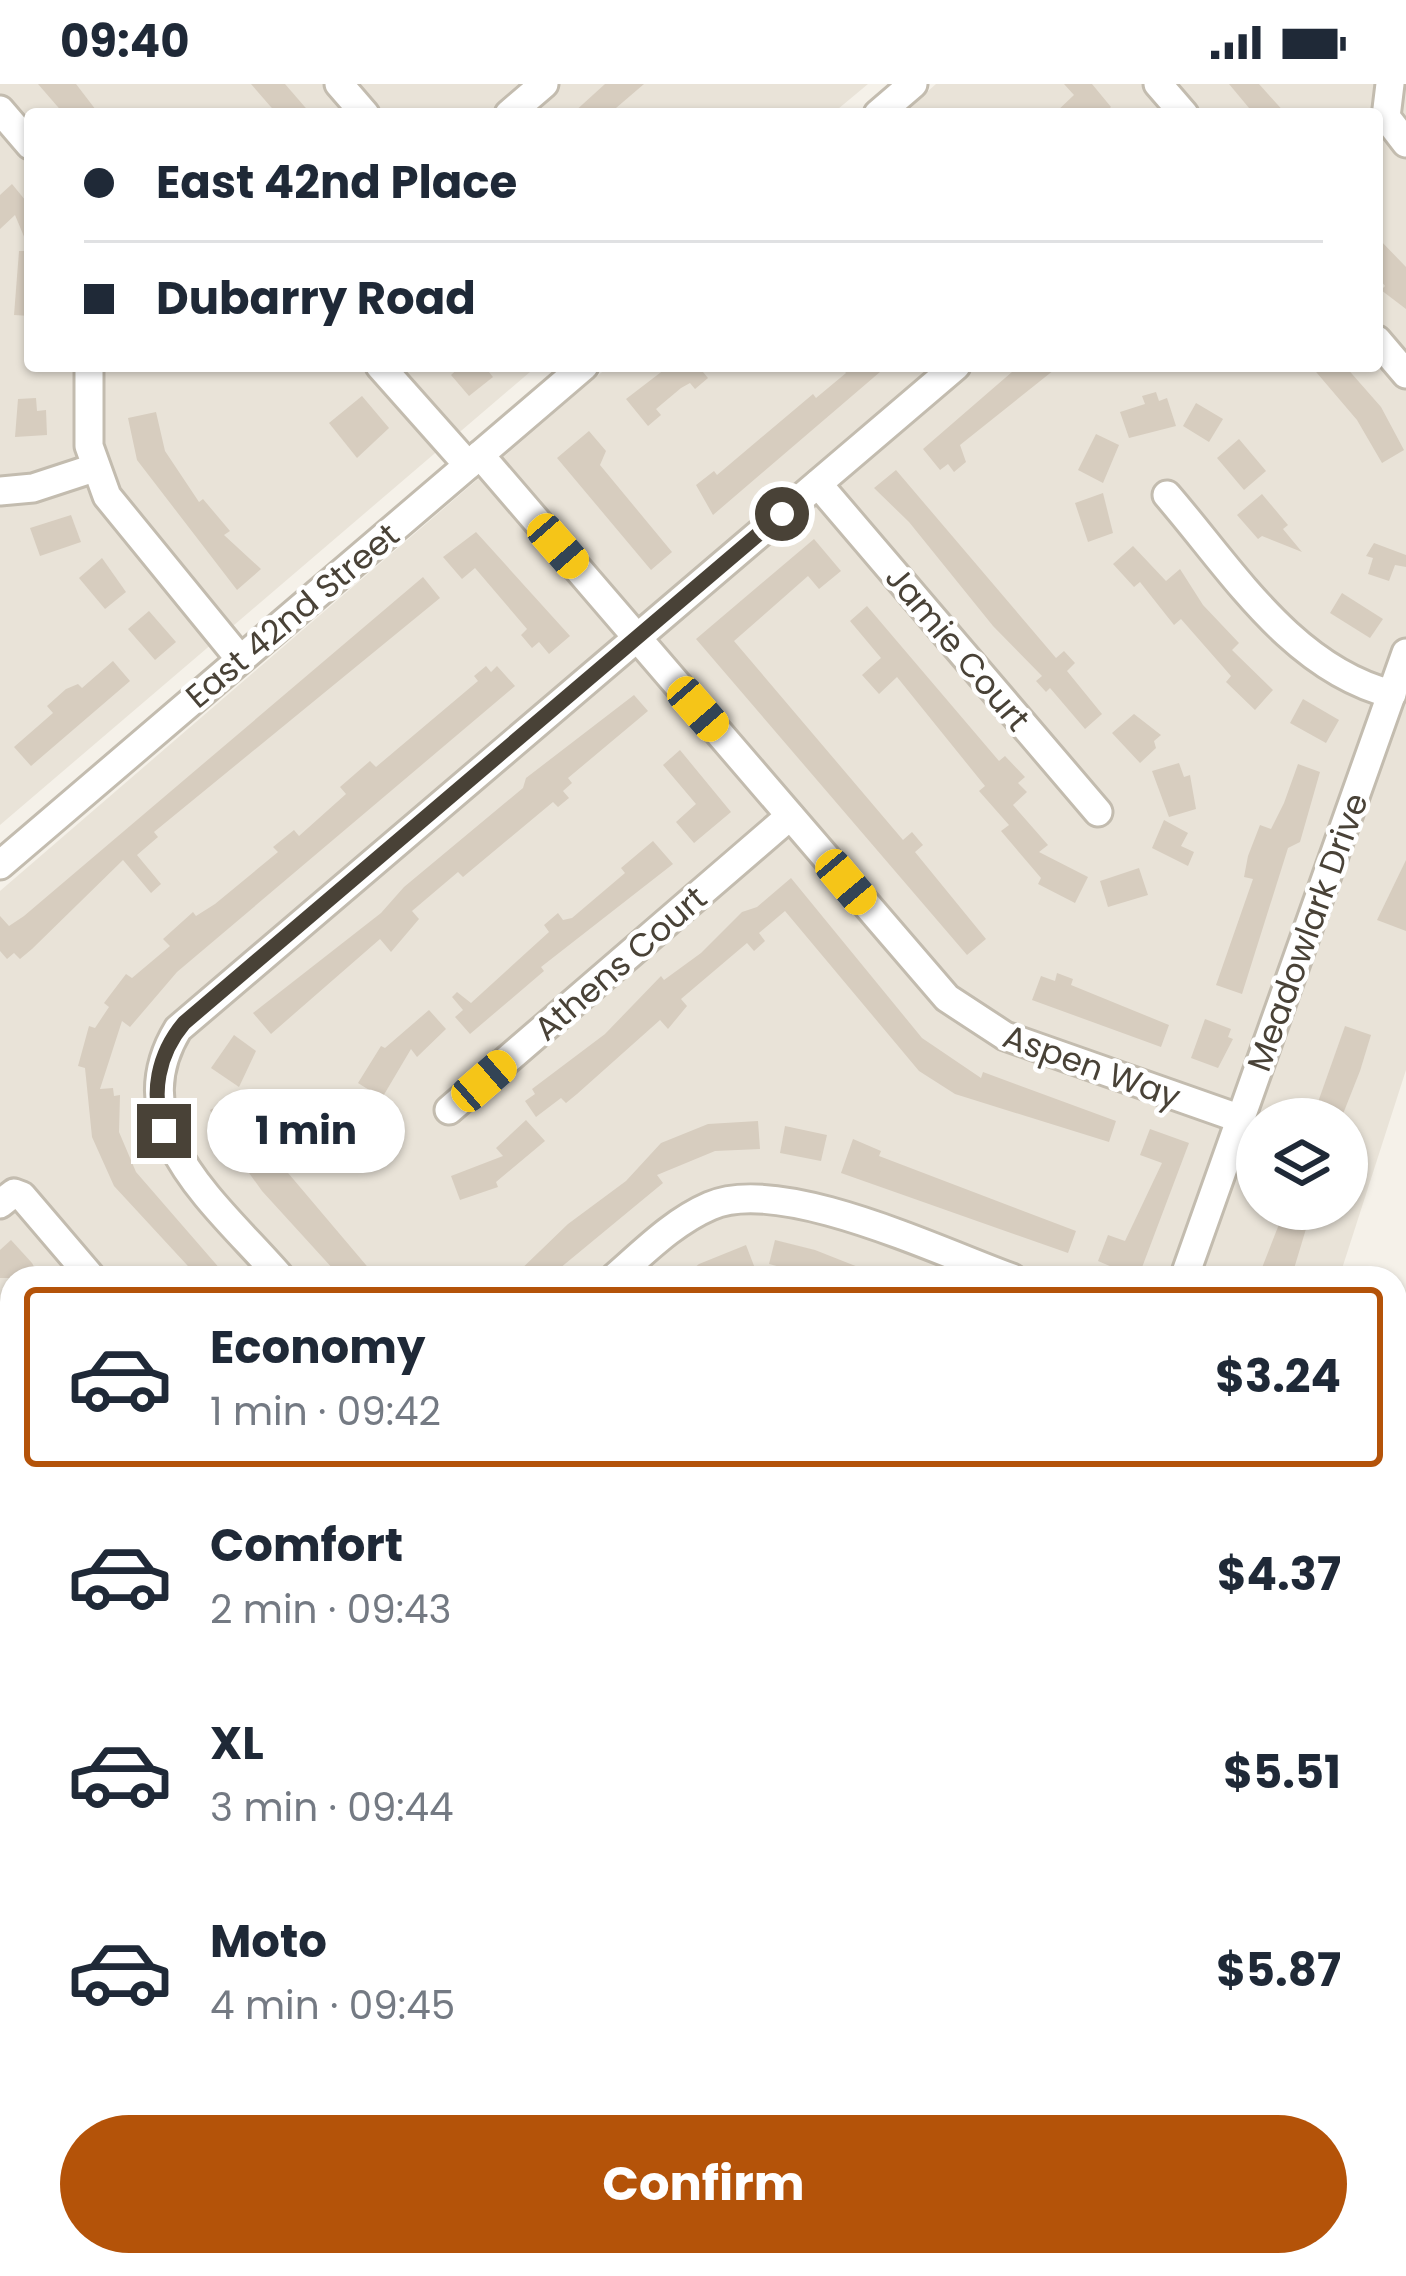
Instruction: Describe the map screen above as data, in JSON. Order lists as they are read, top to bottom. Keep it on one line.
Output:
{"streets":{"street":["East 42nd Street","Jamie Court","Meadowlark Drive","Athens Court","Aspen Way"]},"crossings":[["East 42nd Street","Aspen Way"],["Athens Court","Aspen Way"]],"page":{"status":"09:40","banner":["East 42nd Place","Dubarry Road"],"bubble":"1 min","list":[{"name":"Economy","note":"1 min · 09:42","value":"$3.24"},{"name":"Comfort","note":"2 min · 09:43","value":"$4.37"},{"name":"XL","note":"3 min · 09:44","value":"$5.51"},{"name":"Moto","note":"4 min · 09:45","value":"$5.87"}],"buttons":"Confirm"}}
